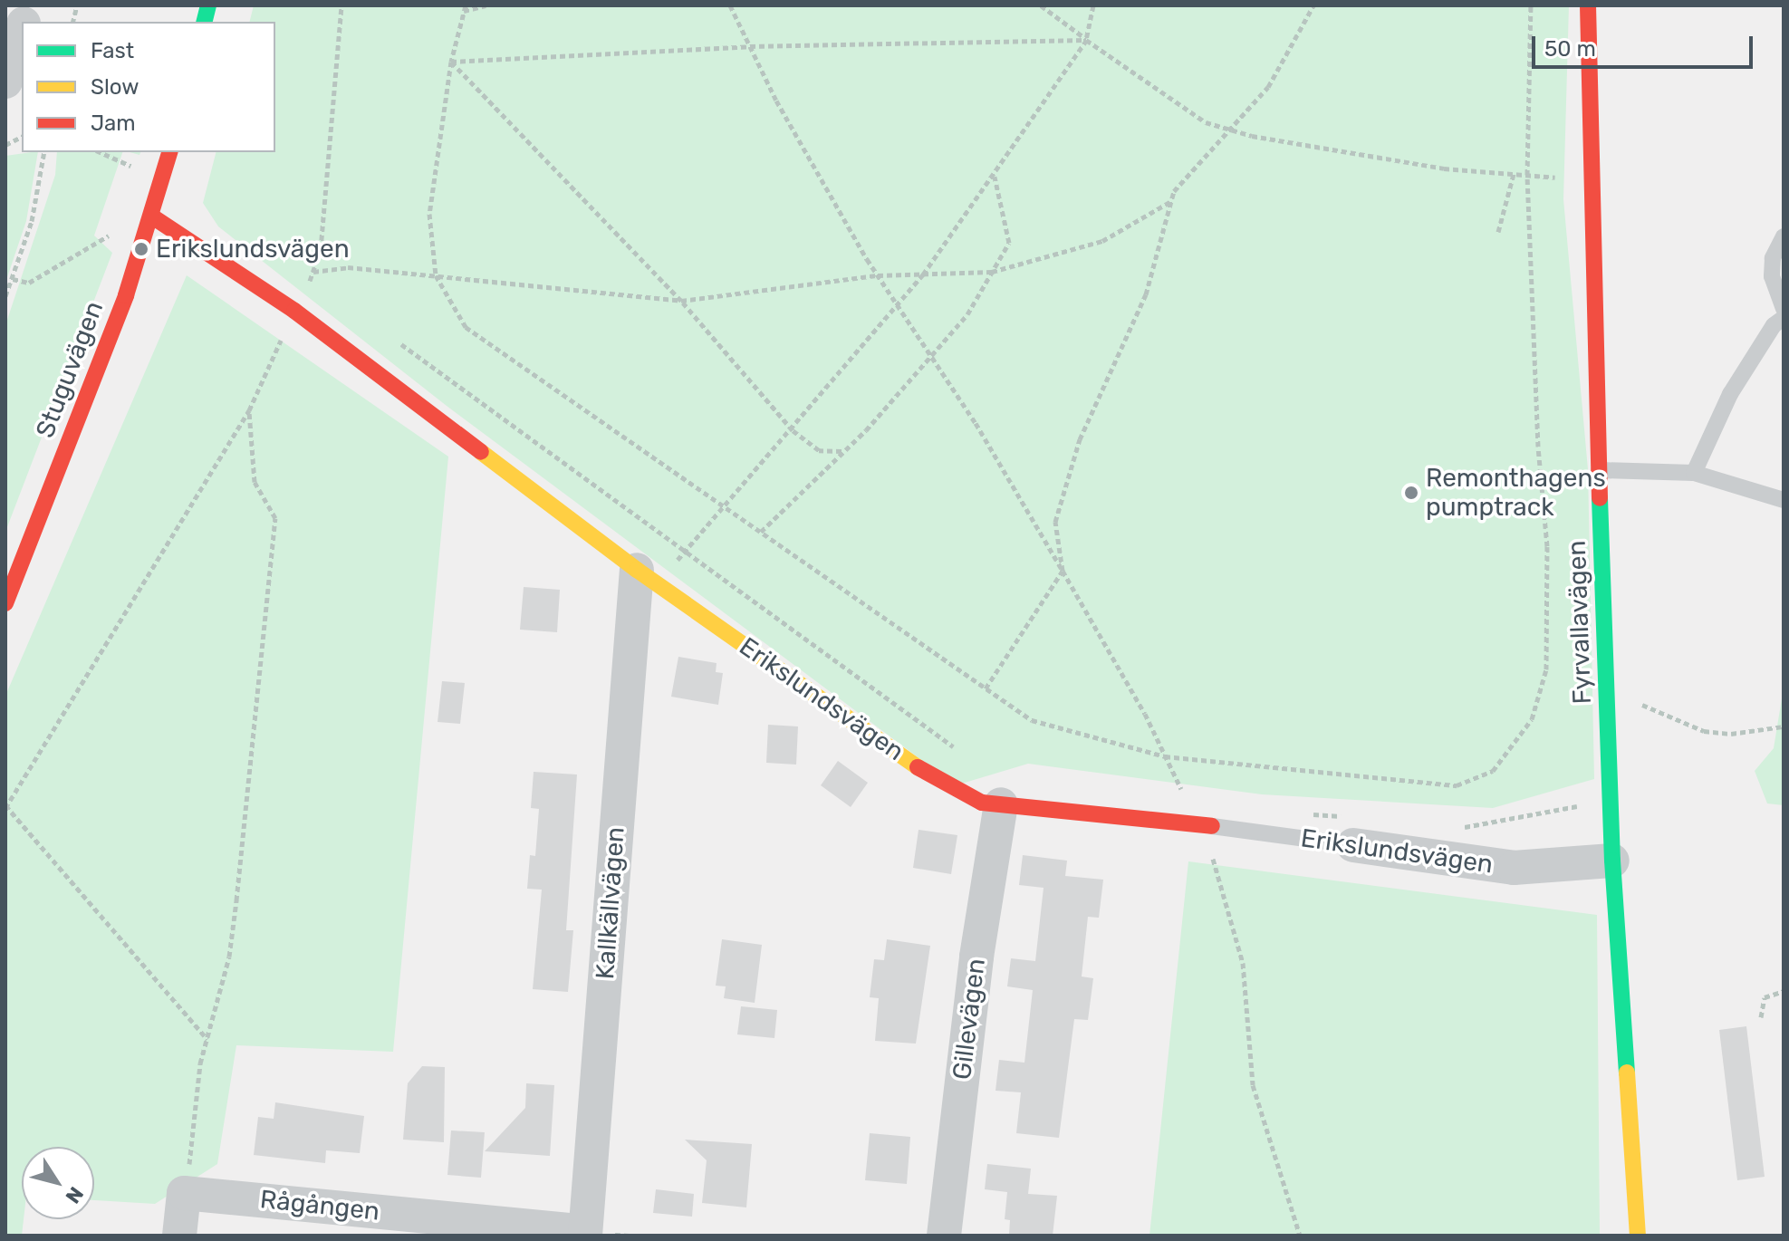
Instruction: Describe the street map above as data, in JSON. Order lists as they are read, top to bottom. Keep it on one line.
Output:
{"streets":{"street":["Stuguvägen","Fyrvallavägen","Erikslundsvägen","Kallkällvägen","Gillevägen","Rågången"]},"crossings":[["Stuguvägen","Erikslundsvägen"],["Fyrvallavägen","Erikslundsvägen"],["Erikslundsvägen","Kallkällvägen"],["Erikslundsvägen","Gillevägen"],["Kallkällvägen","Rågången"]],"places":["Erikslundsvägen","Remonthagens pumptrack"],"legend":["Fast","Slow","Jam"],"scale_bar":"50 m","north":"bottom right"}
